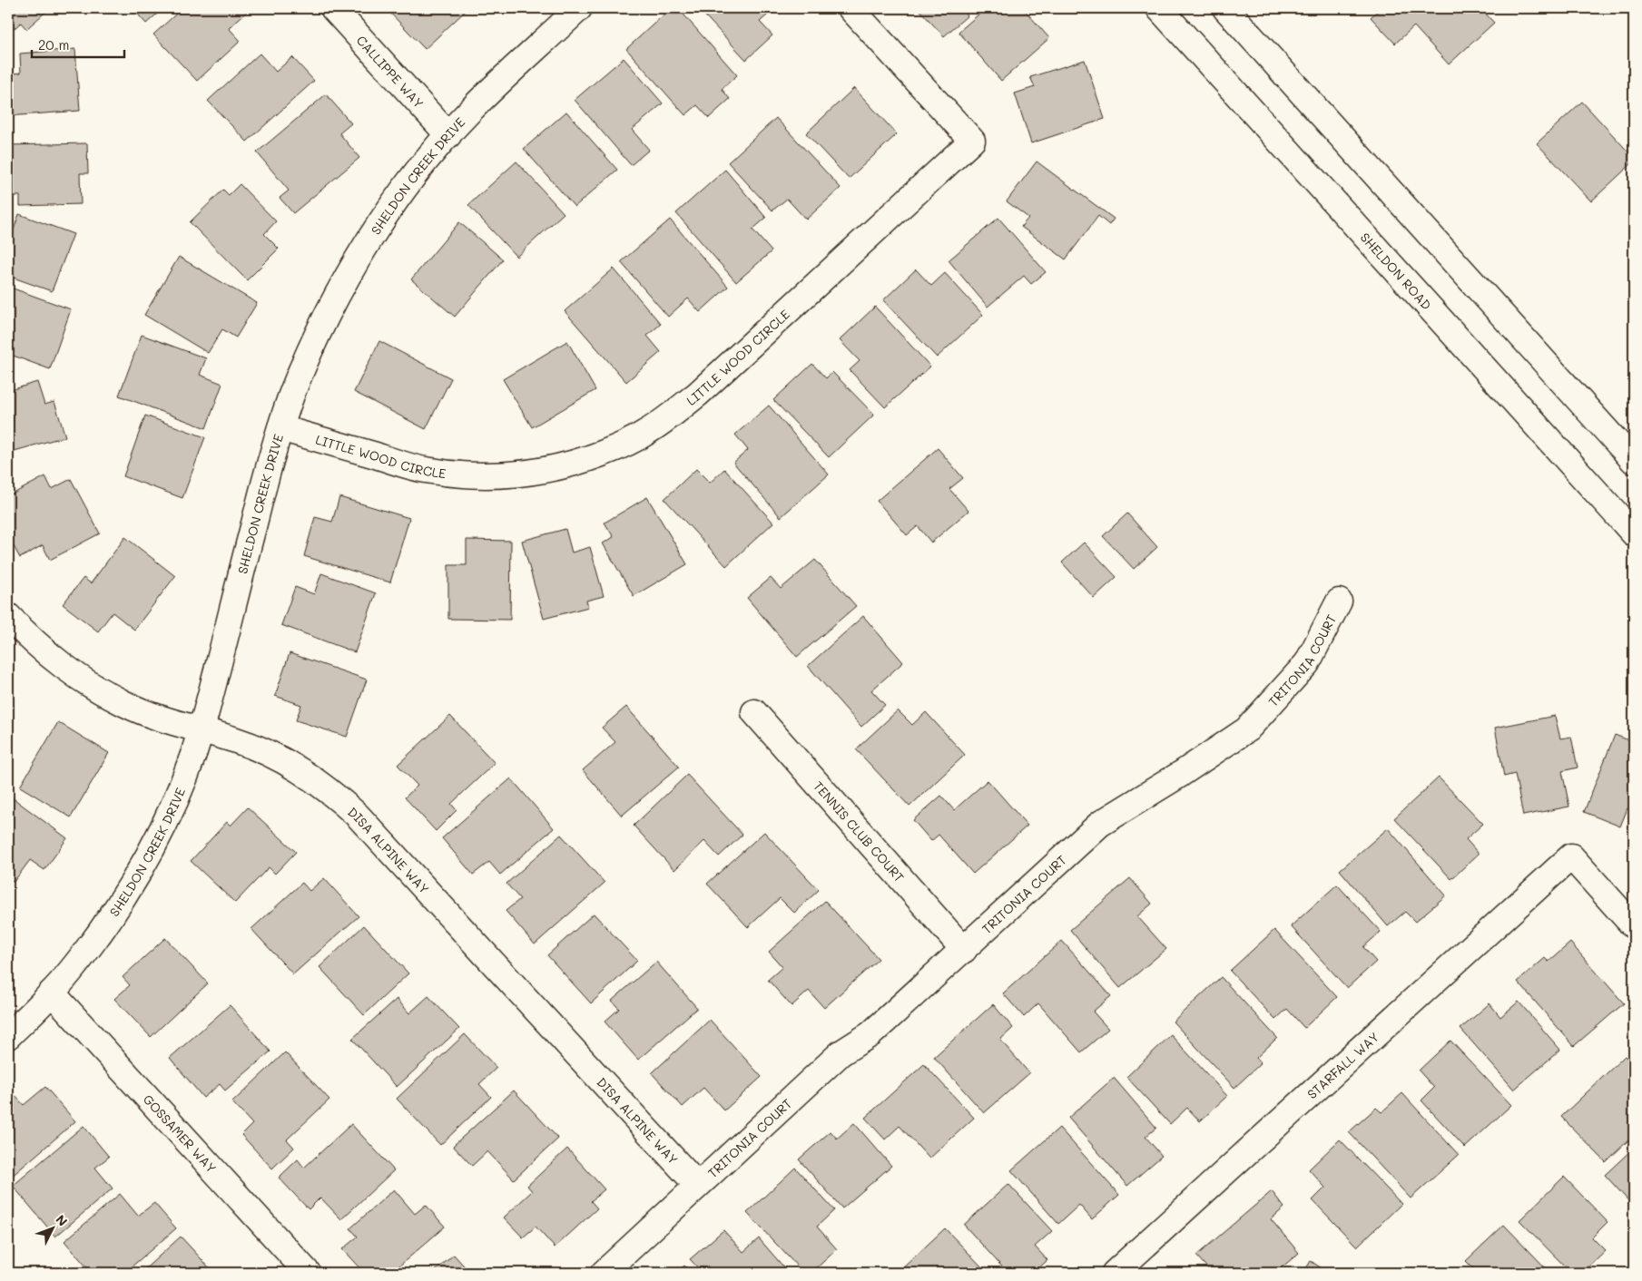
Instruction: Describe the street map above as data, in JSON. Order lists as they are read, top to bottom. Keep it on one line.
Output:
{"streets":{"street":["CALLIPPE WAY","SHELDON CREEK DRIVE","SHELDON ROAD","LITTLE WOOD CIRCLE","TRITONIA COURT","TENNIS CLUB COURT","DISA ALPINE WAY","STARFALL WAY","GOSSAMER WAY"]},"crossings":[["CALLIPPE WAY","SHELDON CREEK DRIVE"],["SHELDON CREEK DRIVE","LITTLE WOOD CIRCLE"],["SHELDON CREEK DRIVE","DISA ALPINE WAY"],["SHELDON CREEK DRIVE","GOSSAMER WAY"],["TRITONIA COURT","TENNIS CLUB COURT"],["TRITONIA COURT","DISA ALPINE WAY"]],"scale_bar":"20 m","north":"top right"}
